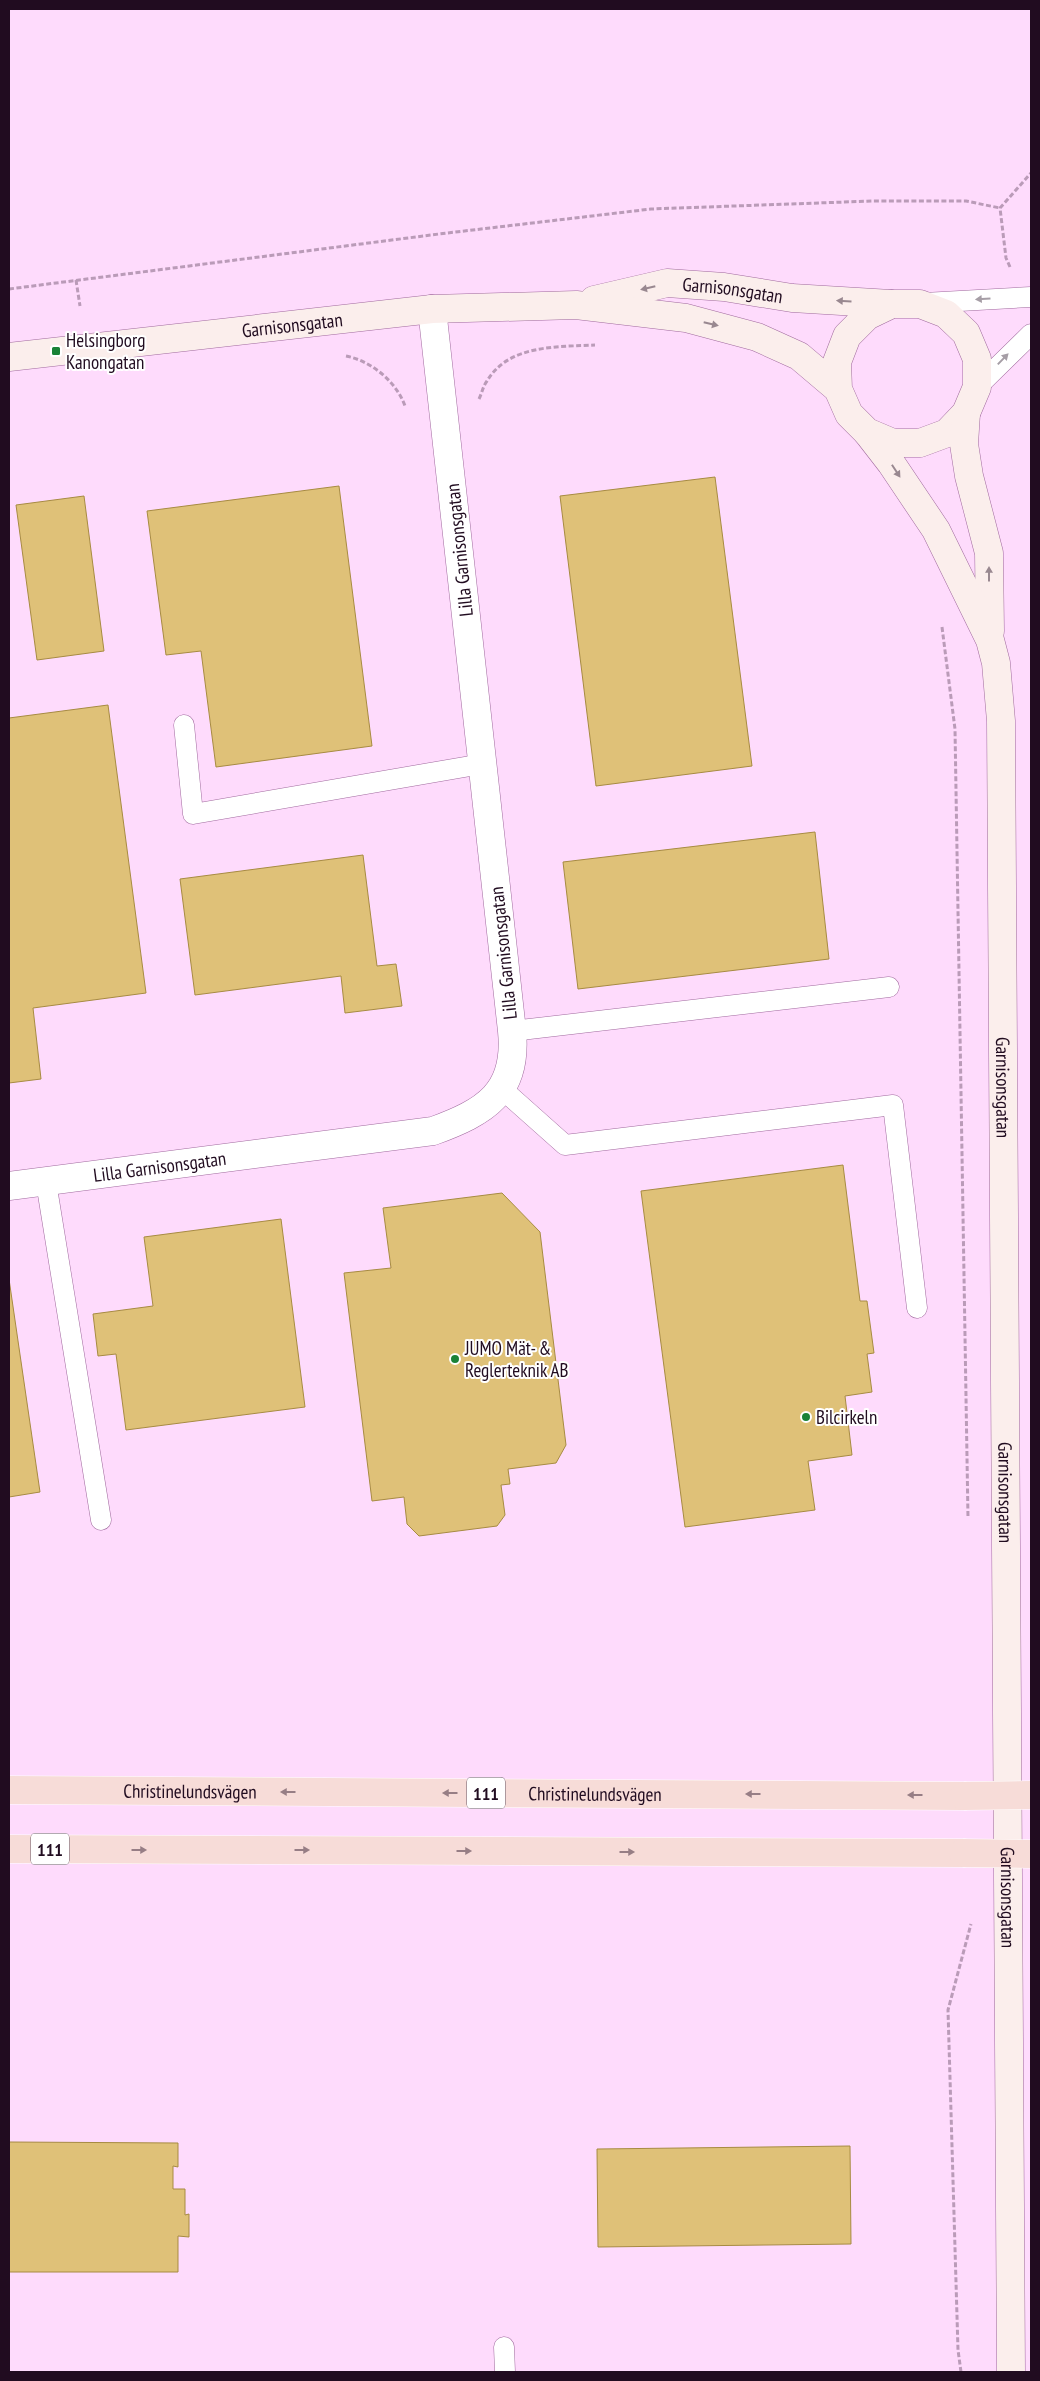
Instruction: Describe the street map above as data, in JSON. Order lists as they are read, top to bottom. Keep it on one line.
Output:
{"streets":{"main road":["Christinelundsvägen","111"],"street":["Garnisonsgatan","Lilla Garnisonsgatan"]},"crossings":[["Garnisonsgatan","Lilla Garnisonsgatan"]],"places":{"transit":["Helsingborg Kanongatan"],"other":["JUMO Mät- & Reglerteknik AB","Bilcirkeln"]}}
